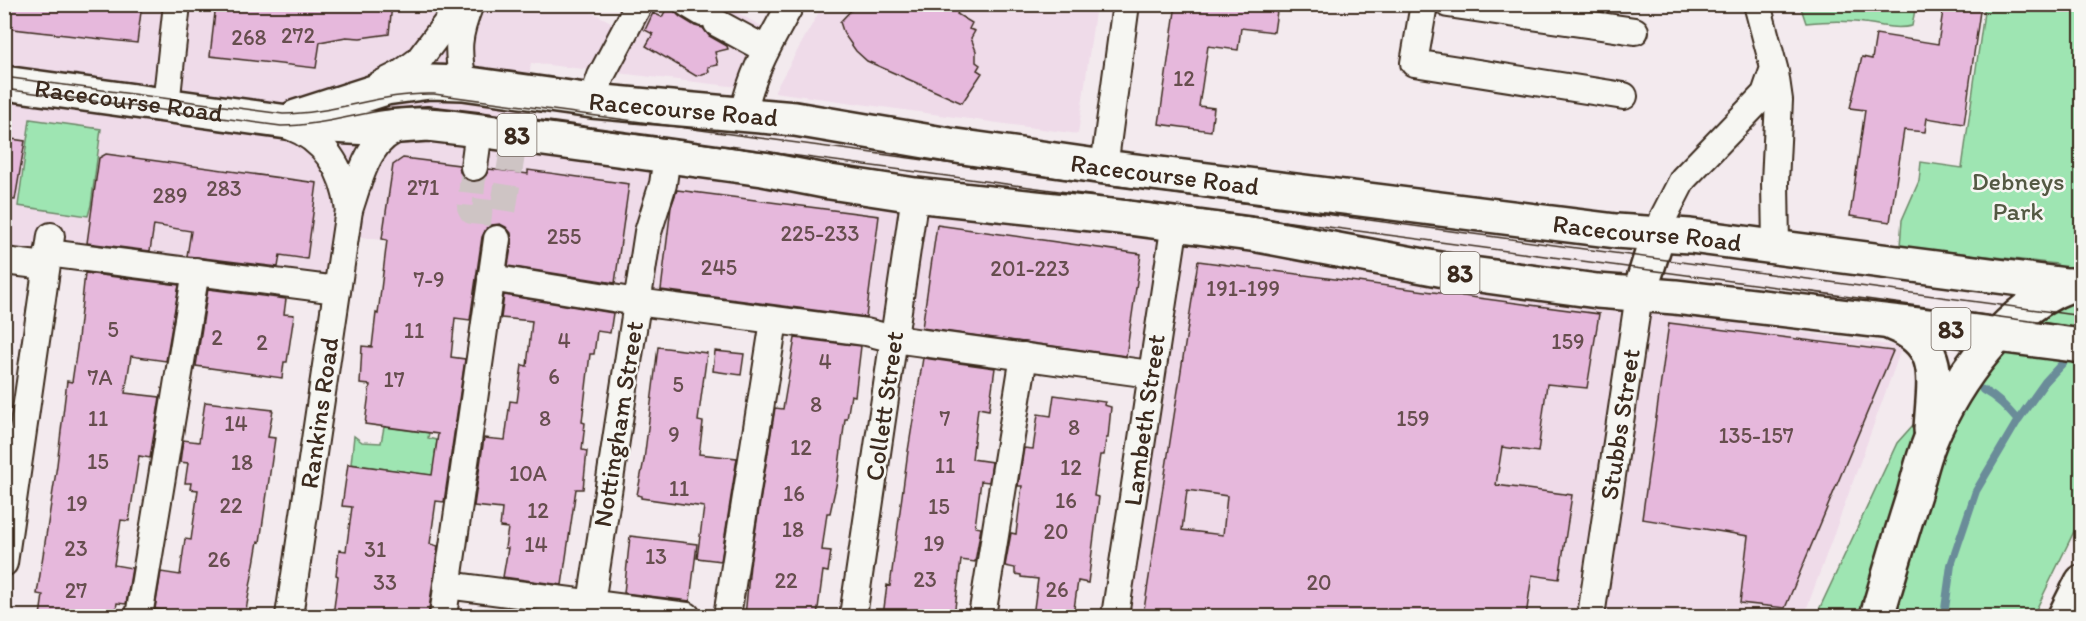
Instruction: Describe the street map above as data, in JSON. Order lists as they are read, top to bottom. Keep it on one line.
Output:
{"streets":{"highway":["Racecourse Road","83","Stubbs Street"],"street":["Collett Street","Rankins Road","Lambeth Street","Nottingham Street"]},"crossings":[["Racecourse Road","Collett Street"],["Racecourse Road","Rankins Road"],["Racecourse Road","Lambeth Street"],["Racecourse Road","Nottingham Street"],["Racecourse Road","Stubbs Street"]],"parks":["Debneys Park"],"house_numbers":["272","268","12","271","283","289","225-233","255","245","201-223","7-9","191-199","5","11","2","4","159","2","4","6","7A","17","5","8","11","8","7","159","14","8","9","135-157","12","15","18","11","12","10A","11","16","16","19","22","15","12","18","20","19","14","23","31","13","26","23","22","33","20","26","27"]}
